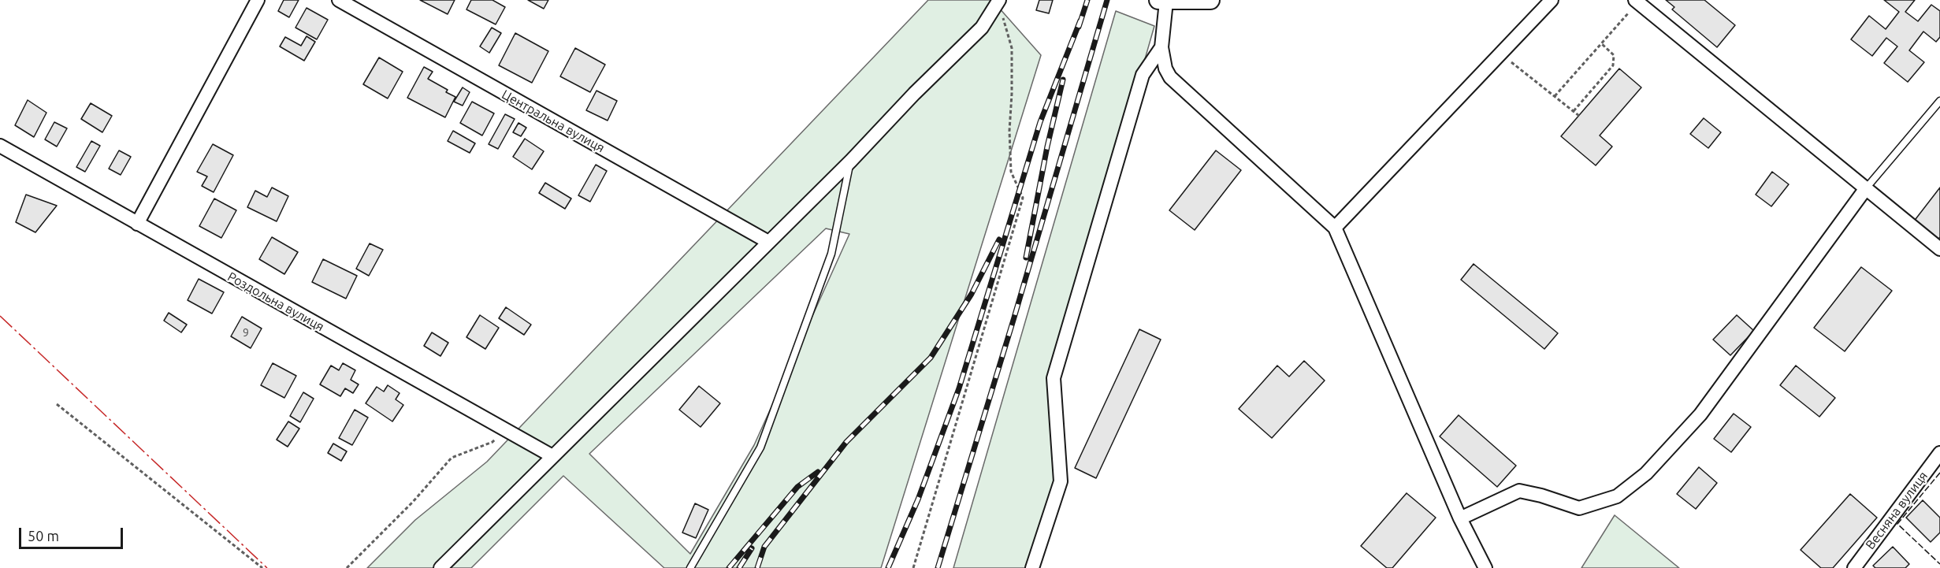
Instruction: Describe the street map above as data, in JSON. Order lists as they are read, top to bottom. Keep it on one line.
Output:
{"streets":{"street":["Центральна вулиця","Роздольна вулиця","Весняна вулиця"]},"house_numbers":["9"],"scale_bar":"50 m"}
